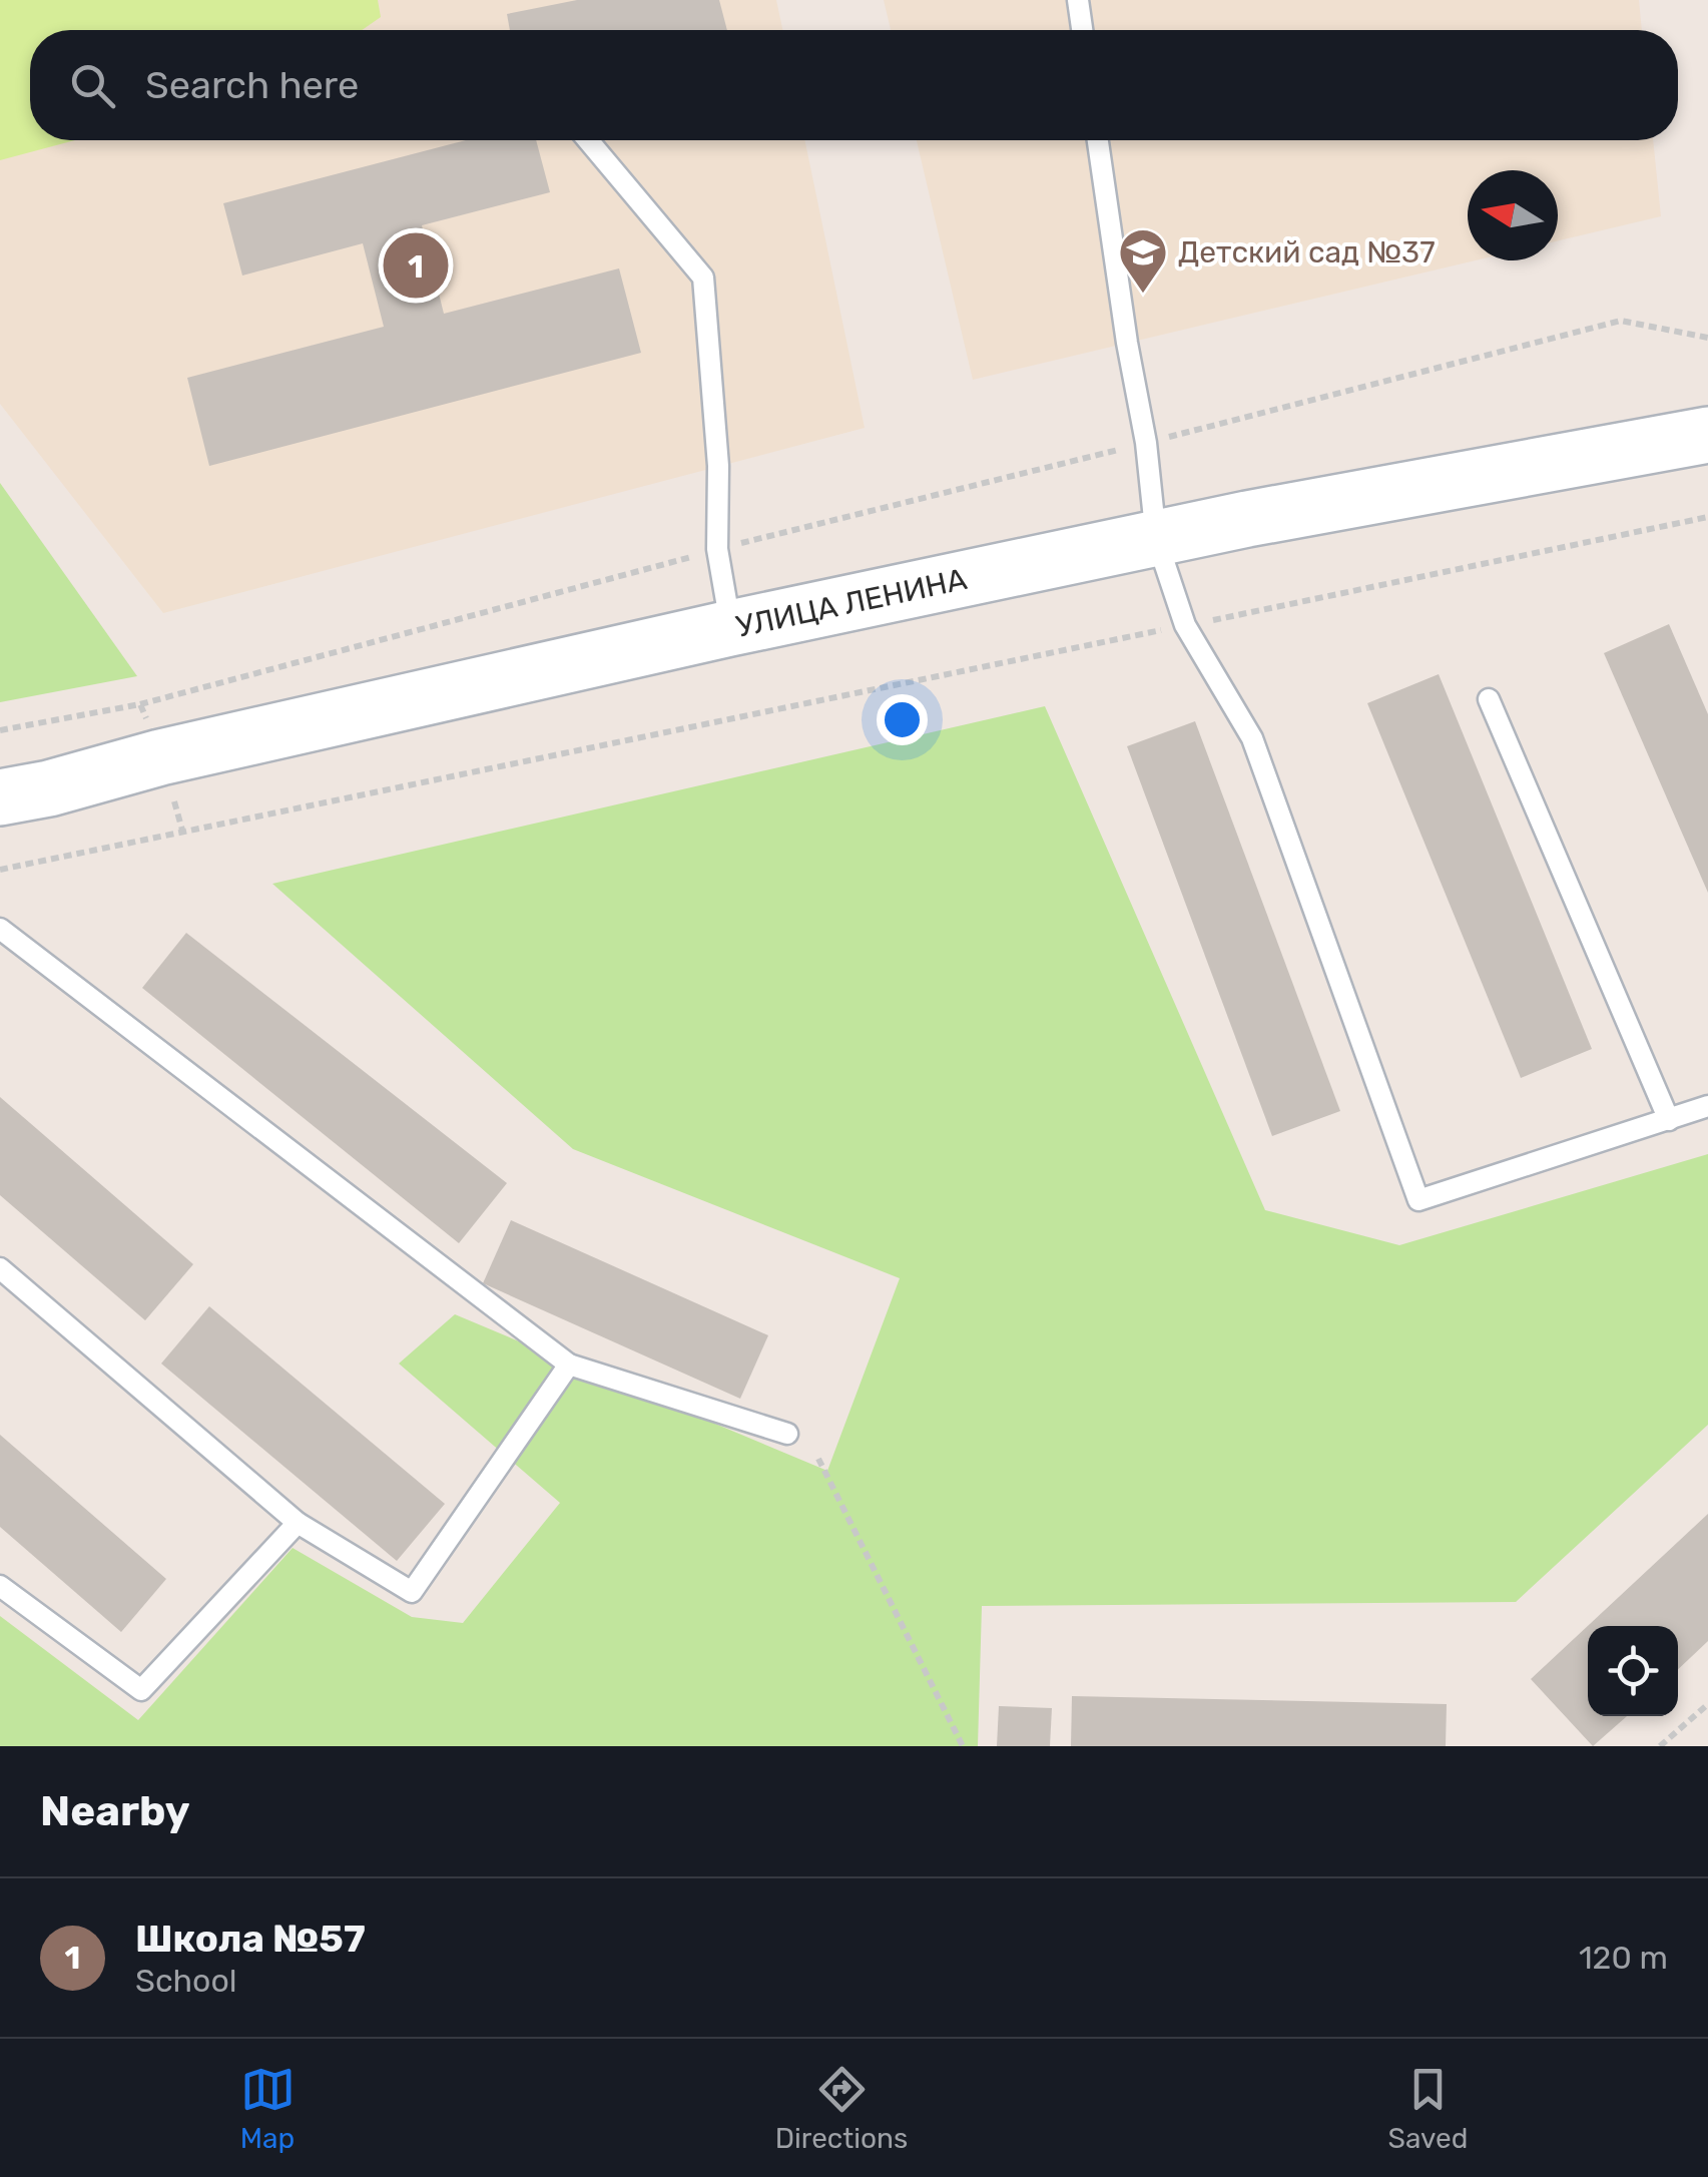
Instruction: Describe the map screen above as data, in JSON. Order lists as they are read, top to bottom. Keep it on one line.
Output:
{"streets":{"main road":["УЛИЦА ЛЕНИНА"]},"places":{"school or university":["Детский сад №37"]},"north":"left","page":{"search":"Search here","pins":"1","heading":"Nearby","list":[{"mark":"1","name":"Школа №57","note":"School","value":"120 m"}],"nav":["Map","Directions","Saved"]}}
